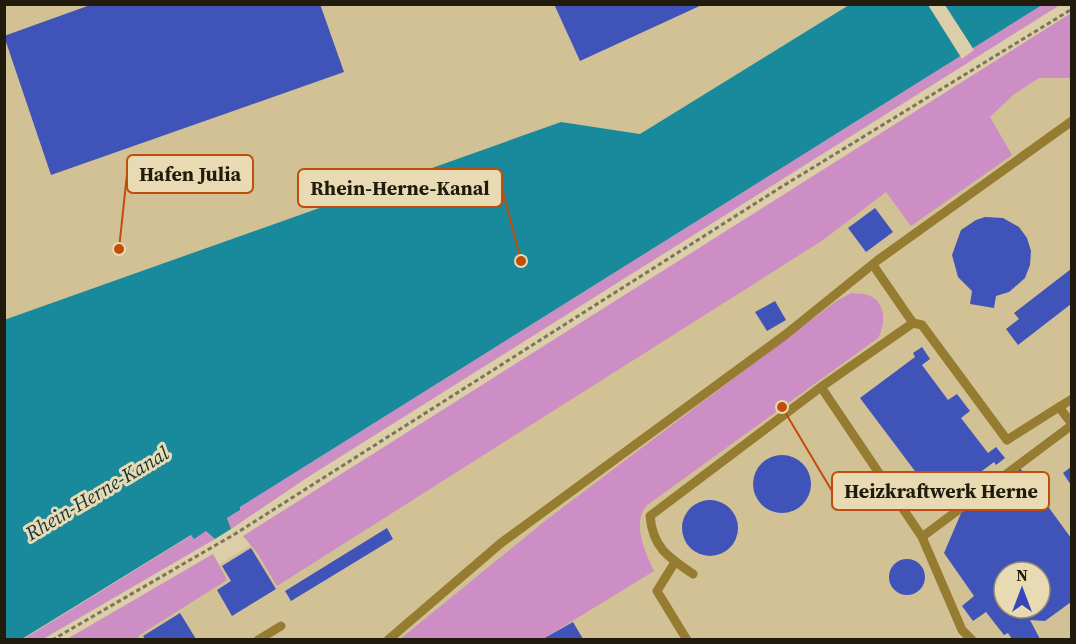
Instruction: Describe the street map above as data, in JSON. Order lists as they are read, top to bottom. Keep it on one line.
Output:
{"water":["Rhein-Herne-Kanal"],"places":["Hafen Julia","Rhein-Herne-Kanal","Heizkraftwerk Herne"],"north":"top"}
